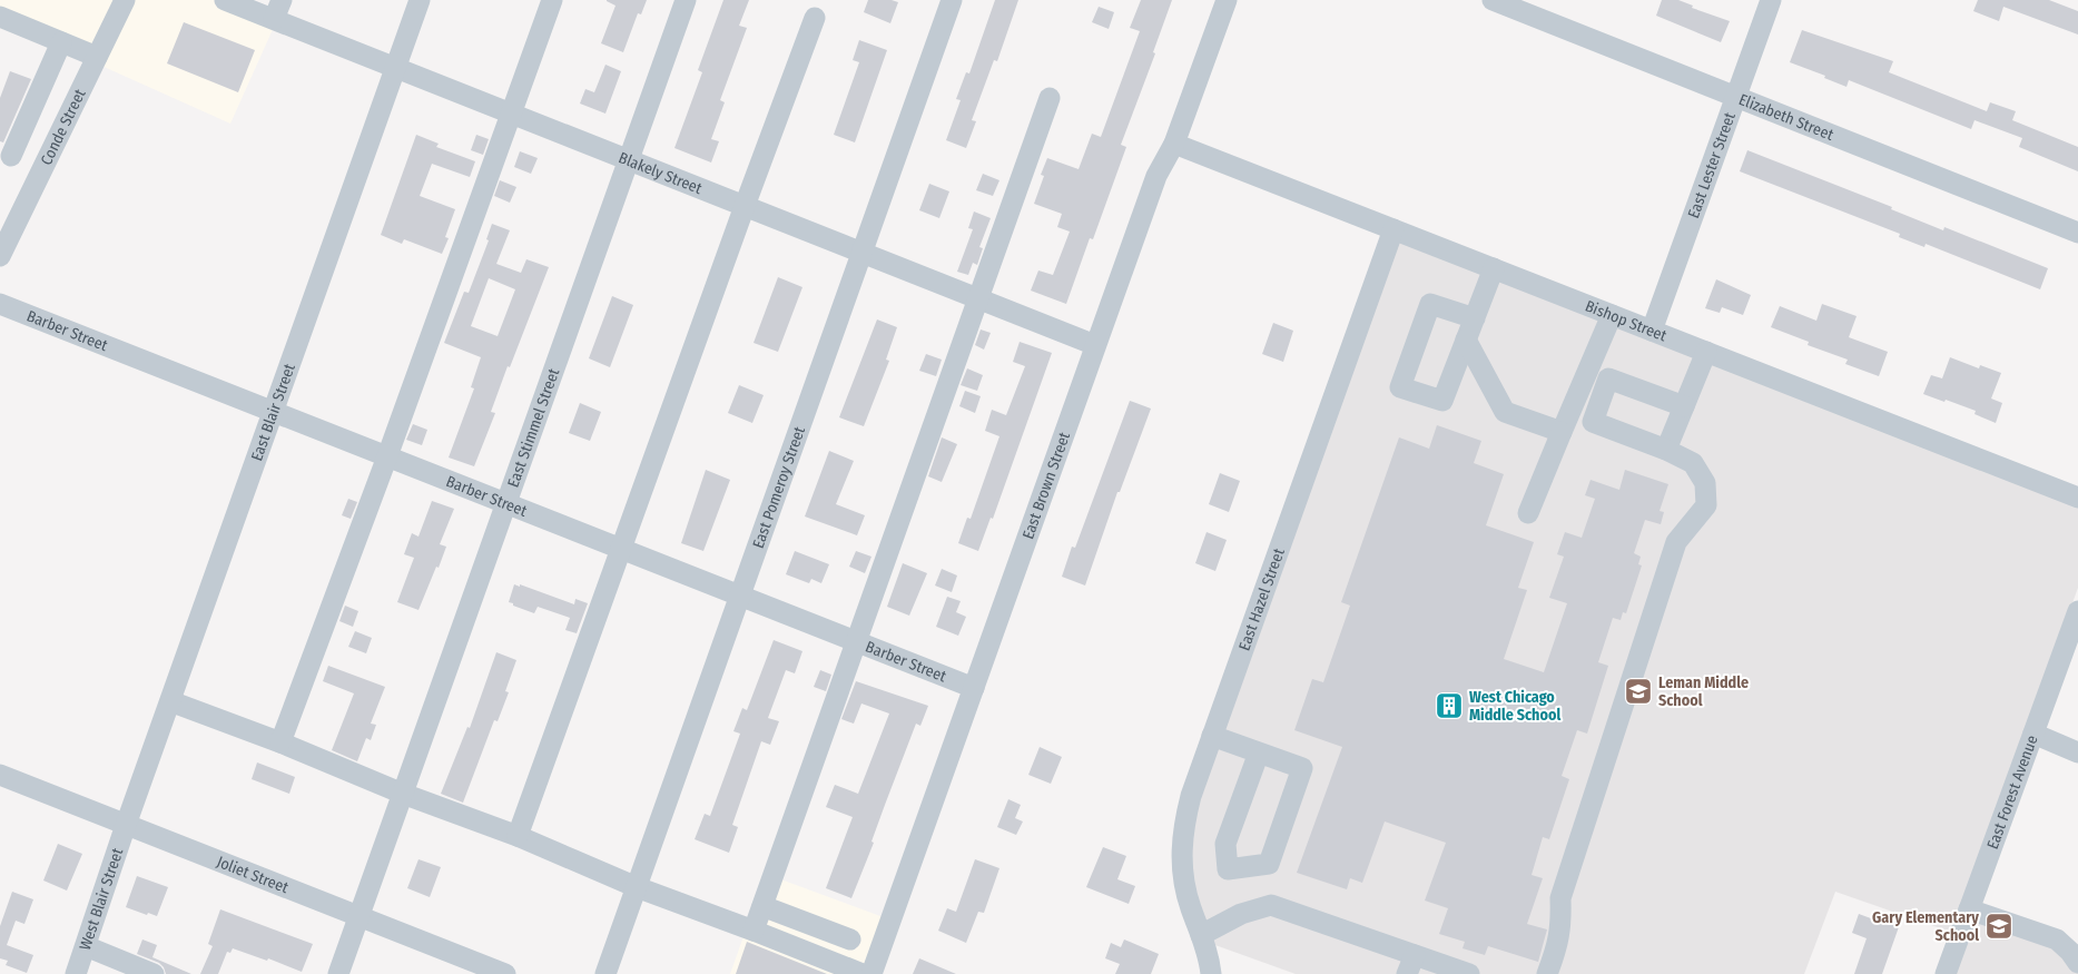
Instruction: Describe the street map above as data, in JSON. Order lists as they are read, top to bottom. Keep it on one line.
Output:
{"streets":{"street":["Elizabeth Street","Conde Street","East Lester Street","Blakely Street","Bishop Street","Barber Street","East Blair Street","East Stimmel Street","East Brown Street","East Pomeroy Street","East Hazel Street","East Forest Avenue","Joliet Street","West Blair Street"]},"crossings":[["Elizabeth Street","East Lester Street"],["East Lester Street","Bishop Street"],["Blakely Street","East Blair Street"],["Blakely Street","East Stimmel Street"],["Blakely Street","East Brown Street"],["Blakely Street","East Pomeroy Street"],["Bishop Street","East Brown Street"],["Bishop Street","East Hazel Street"],["Barber Street","East Blair Street"],["Barber Street","East Stimmel Street"],["Barber Street","East Brown Street"],["Barber Street","East Pomeroy Street"],["East Blair Street","Joliet Street"],["East Blair Street","West Blair Street"],["East Stimmel Street","Joliet Street"],["Joliet Street","West Blair Street"]],"places":{"school or university":["Leman Middle School","Gary Elementary School"],"building":["West Chicago Middle School"]}}
